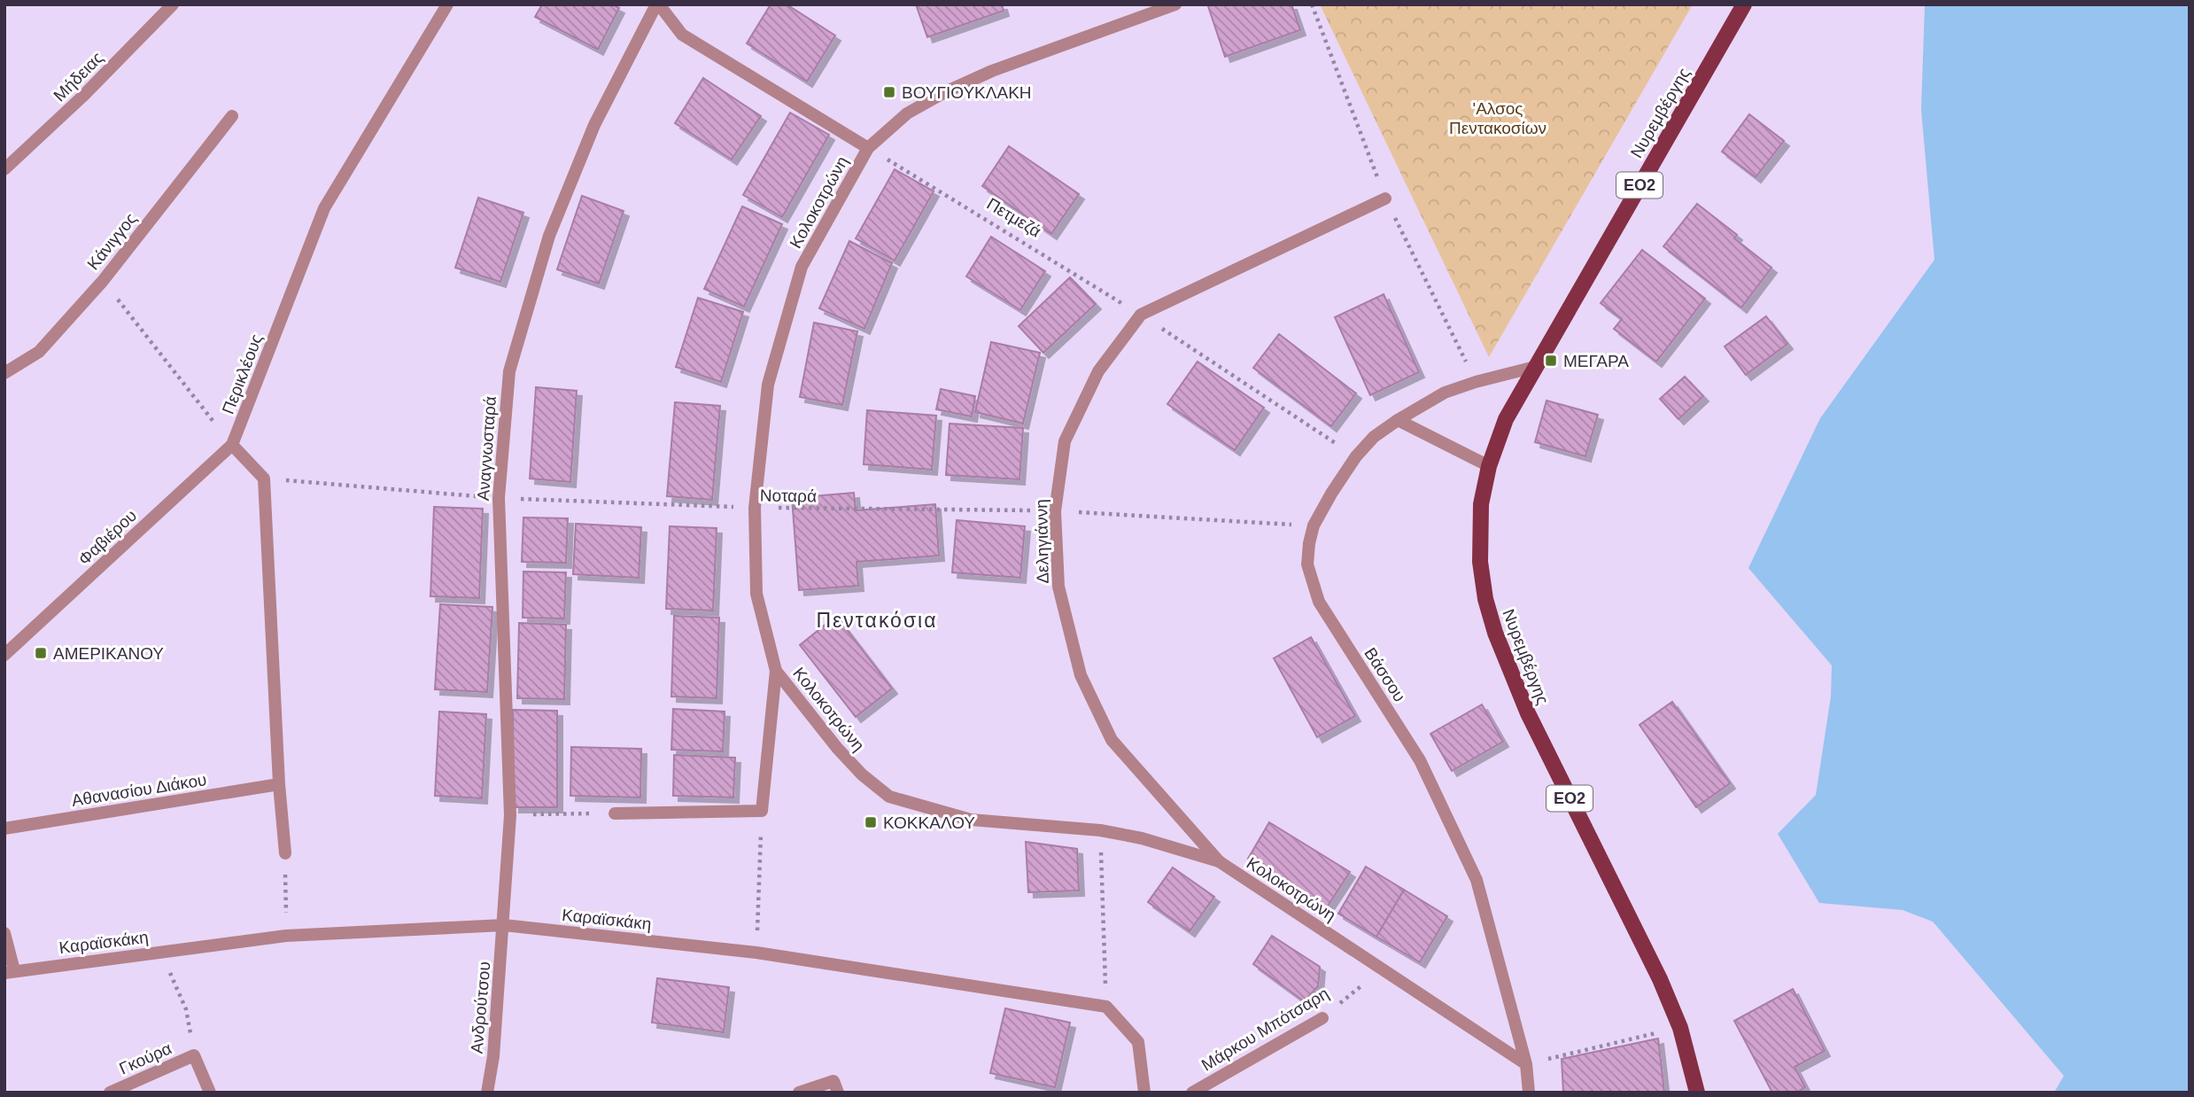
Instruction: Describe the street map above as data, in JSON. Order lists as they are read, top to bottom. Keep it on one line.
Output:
{"streets":{"main road":["Νυρεμβέργης","ΕΟ2"],"street":["Μήδειας","Κολοκοτρώνη","Κάνιγγος","Περικλέους","Αναγνωσταρά","Φαβιέρου","Δεληγιάννη","Βάσσου","Αθανασίου Διάκου","Καραϊσκάκη","Ανδρούτσου","Μάρκου Μπότσαρη","Γκούρα"],"path":["Πετμεζά","Νοταρά"]},"crossings":[["Νυρεμβέργης","Βάσσου"],["Κολοκοτρώνη","Πετμεζά"],["Κολοκοτρώνη","Νοταρά"],["Κολοκοτρώνη","Δεληγιάννη"],["Κολοκοτρώνη","Βάσσου"],["Κολοκοτρώνη","Μάρκου Μπότσαρη"],["Πετμεζά","Δεληγιάννη"],["Πετμεζά","Βάσσου"],["Περικλέους","Φαβιέρου"],["Αναγνωσταρά","Νοταρά"],["Αναγνωσταρά","Καραϊσκάκη"],["Αναγνωσταρά","Ανδρούτσου"],["Νοταρά","Δεληγιάννη"],["Νοταρά","Βάσσου"],["Καραϊσκάκη","Ανδρούτσου"]],"districts":["Πεντακόσια"],"parks":["'Αλσος Πεντακοσίων"],"places":{"transit":["ΒΟΥΓΙΟΥΚΛΑΚΗ","ΜΕΓΑΡΑ","ΑΜΕΡΙΚΑΝΟΥ","ΚΟΚΚΑΛΟΥ"]}}
